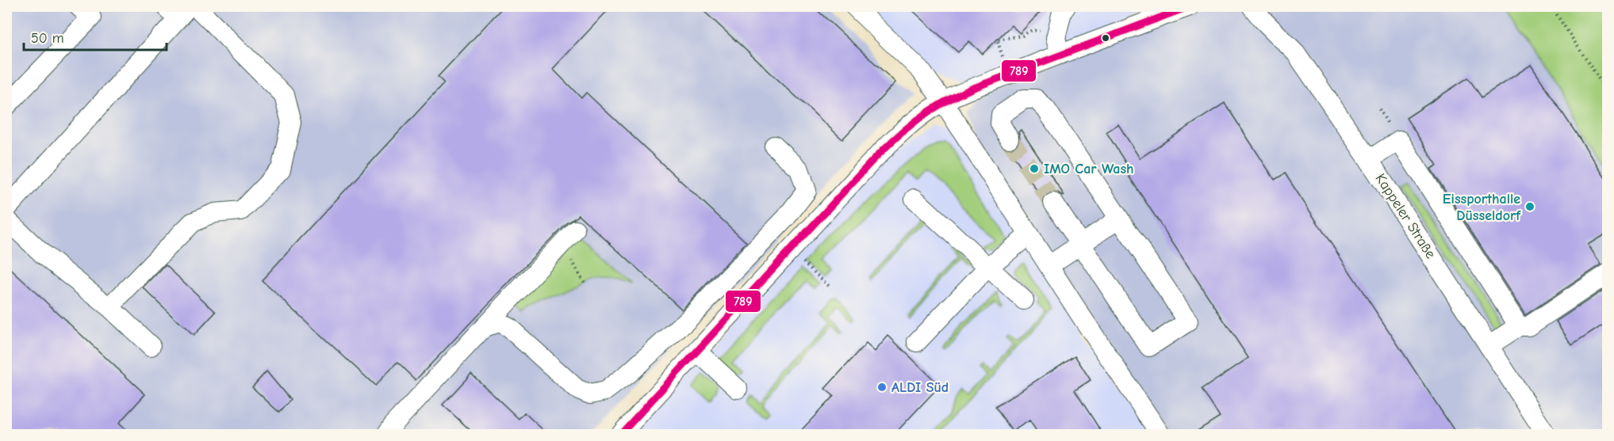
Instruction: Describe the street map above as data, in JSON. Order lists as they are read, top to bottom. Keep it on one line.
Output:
{"streets":{"street":["Kappeler Straße"]},"places":["IMO Car Wash","Eissporthalle Düsseldorf","ALDI Süd"],"lines":["transit line 789"],"scale_bar":"50 m"}
